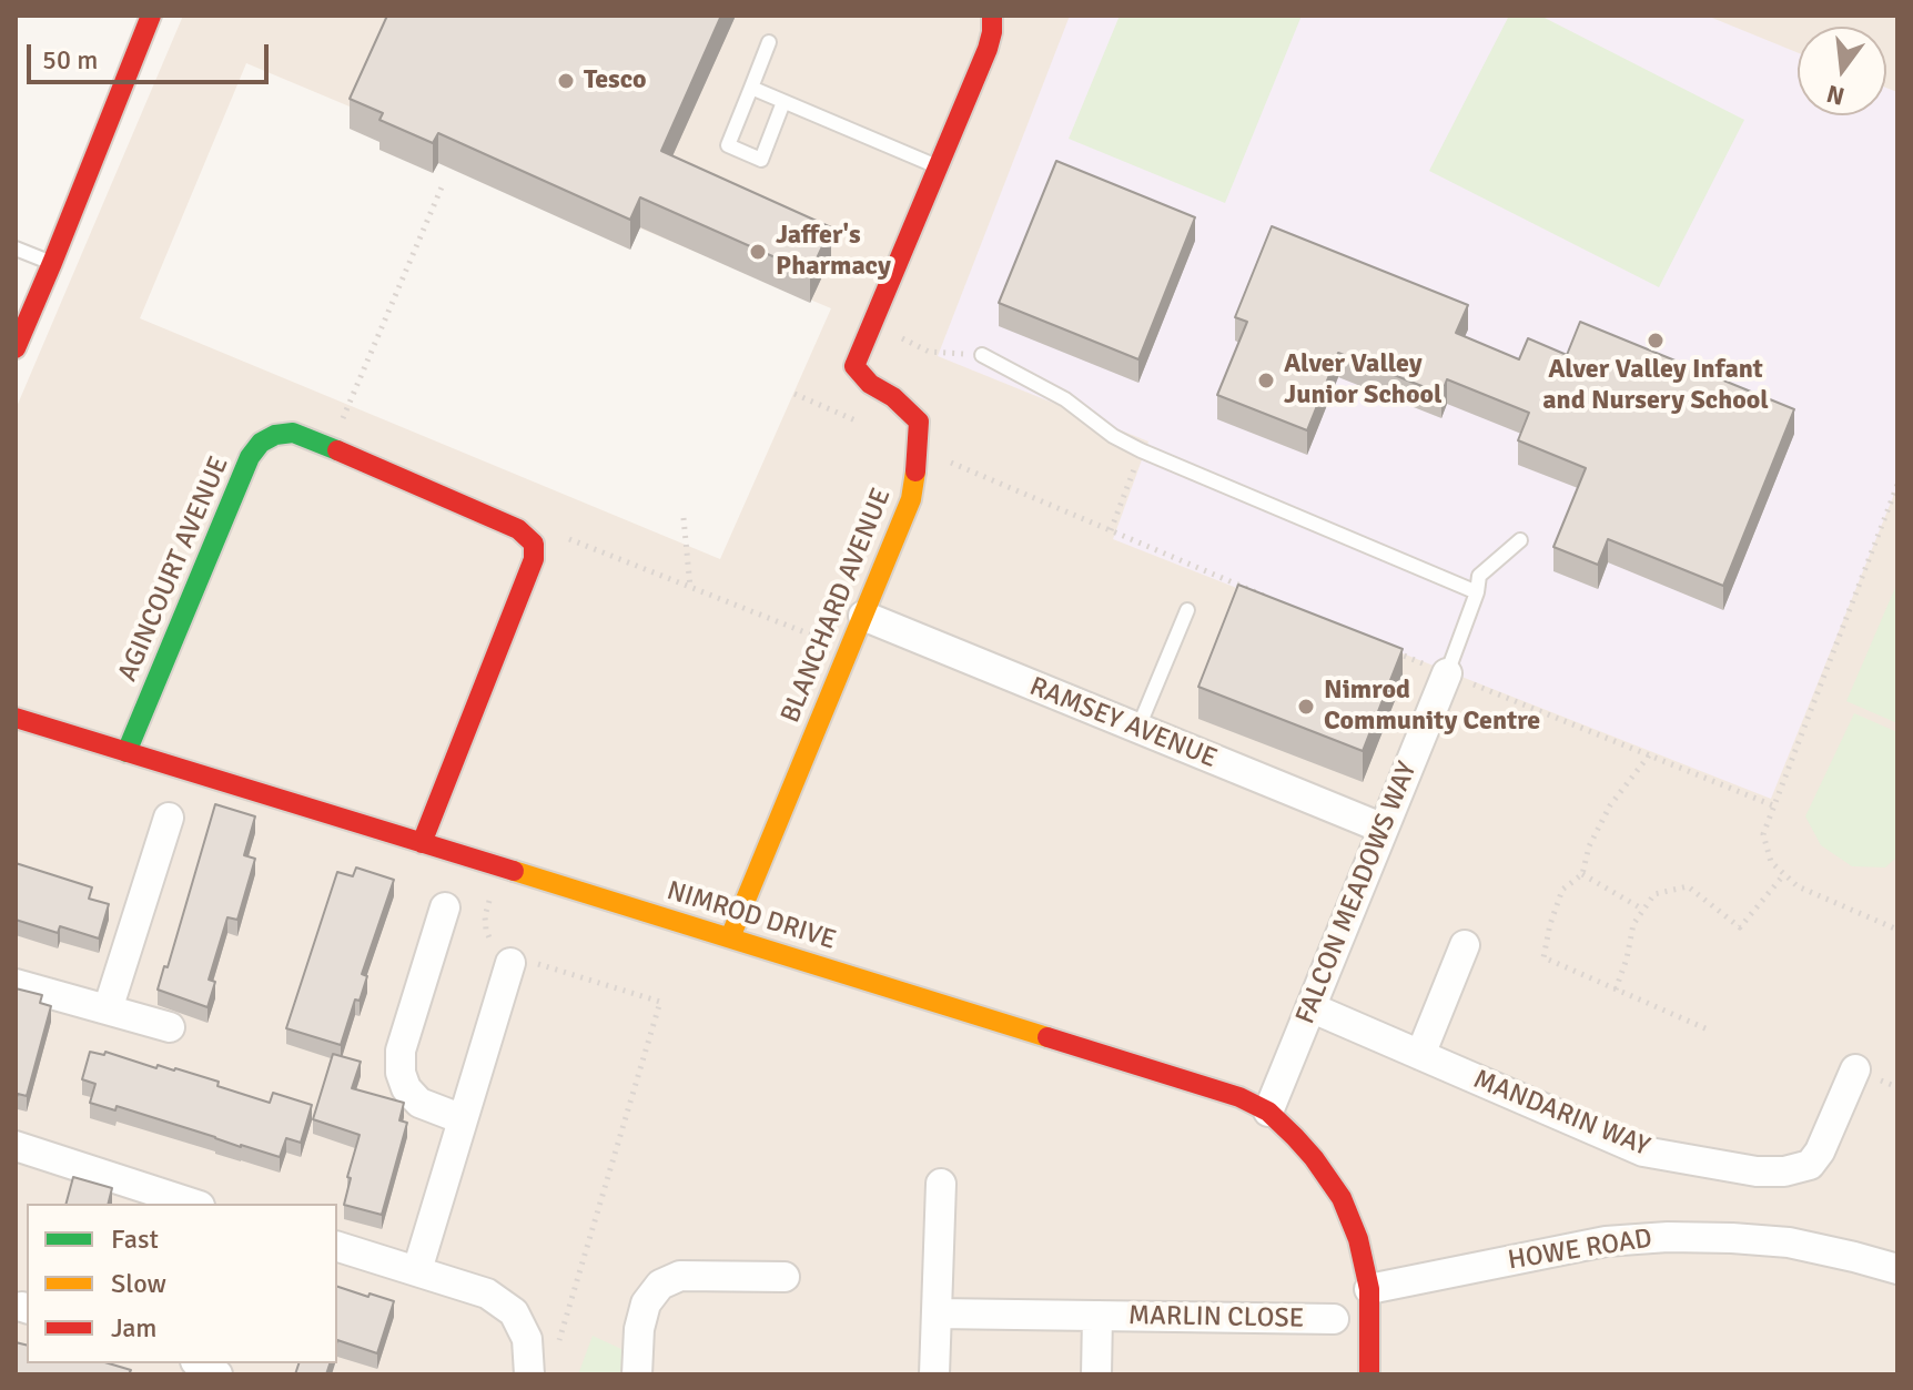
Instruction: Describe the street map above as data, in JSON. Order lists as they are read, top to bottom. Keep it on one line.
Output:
{"streets":{"street":["AGINCOURT AVENUE","BLANCHARD AVENUE","RAMSEY AVENUE","FALCON MEADOWS WAY","NIMROD DRIVE","MANDARIN WAY","HOWE ROAD","MARLIN CLOSE"]},"crossings":[["AGINCOURT AVENUE","NIMROD DRIVE"],["BLANCHARD AVENUE","RAMSEY AVENUE"],["BLANCHARD AVENUE","NIMROD DRIVE"],["RAMSEY AVENUE","FALCON MEADOWS WAY"],["FALCON MEADOWS WAY","NIMROD DRIVE"],["FALCON MEADOWS WAY","MANDARIN WAY"],["NIMROD DRIVE","HOWE ROAD"]],"places":["Tesco","Jaffer's Pharmacy","Alver Valley Infant and Nursery School","Alver Valley Junior School","Nimrod Community Centre"],"legend":["Fast","Slow","Jam"],"scale_bar":"50 m","north":"bottom"}
